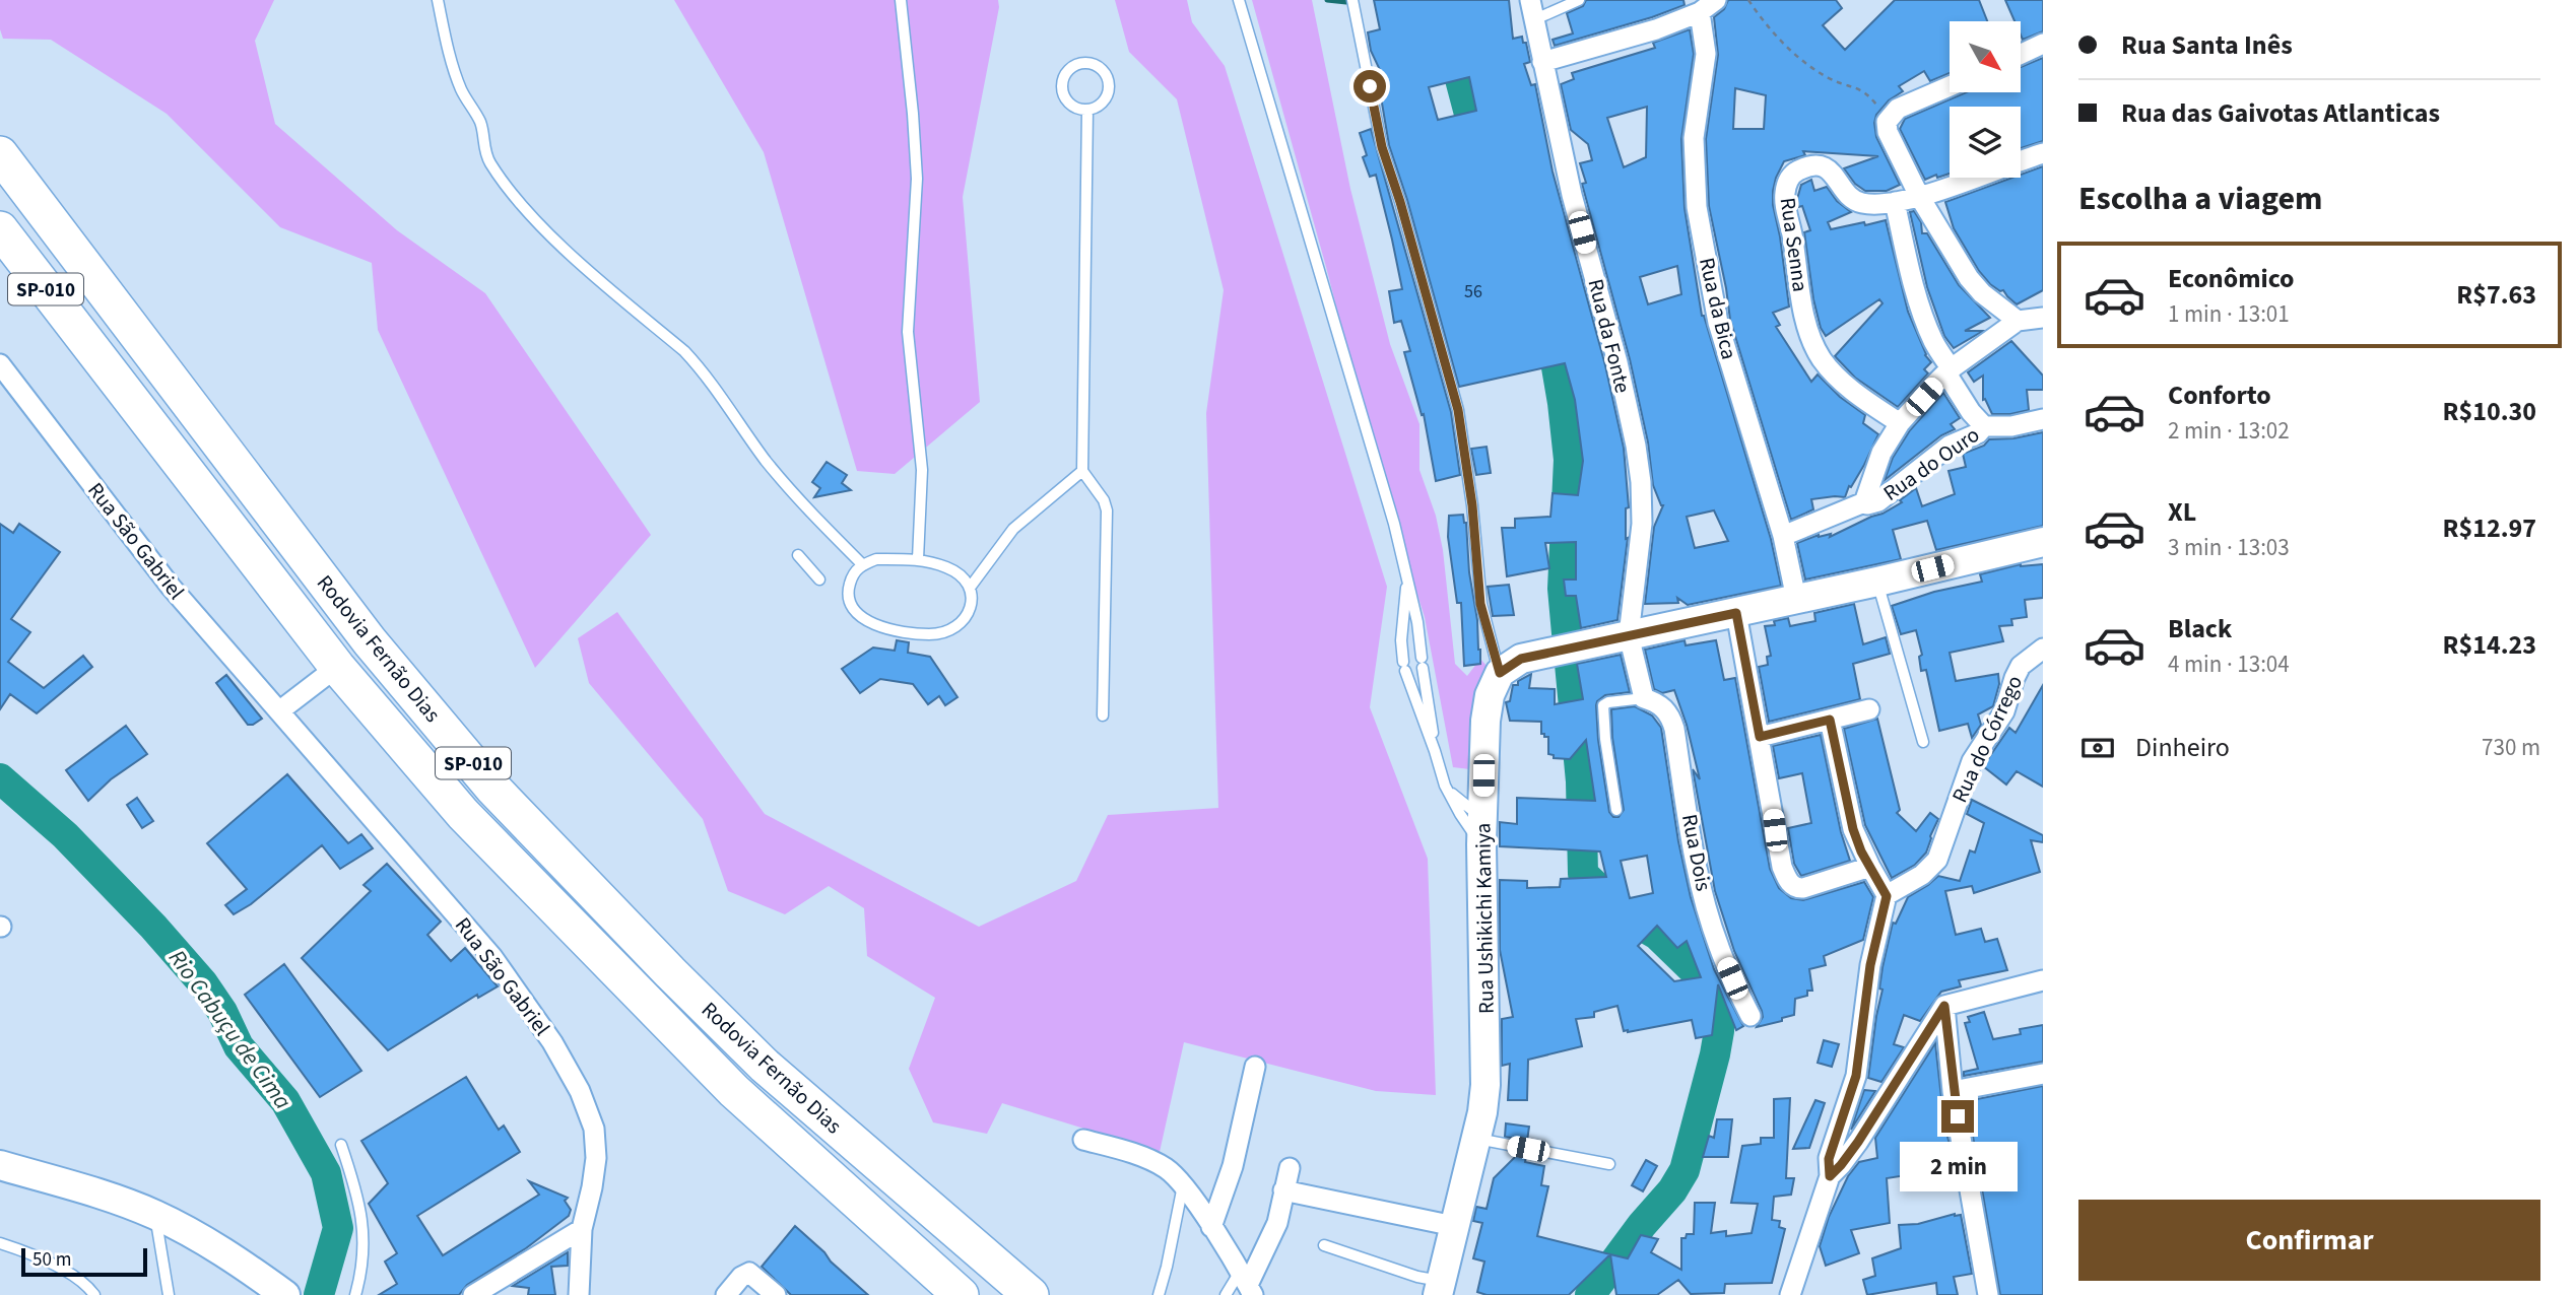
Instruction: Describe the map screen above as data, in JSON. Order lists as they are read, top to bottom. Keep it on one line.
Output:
{"streets":{"highway":["SP-010","Rodovia Fernão Dias"],"main road":["Rua Ushikichi Kamiya"],"street":["Rua Senna","Rua da Bica","Rua da Fonte","Rua do Ouro","Rua São Gabriel","Rua do Córrego","Rua Dois"]},"crossings":[["Rua da Bica","Rua do Ouro"]],"water":["Rio Cabuçu de Cima"],"house_numbers":["56"],"scale_bar":"50 m","north":"bottom right","page":{"banner":["Rua Santa Inês","Rua das Gaivotas Atlanticas"],"heading":"Escolha a viagem","list":[{"name":"Econômico","note":"1 min · 13:01","value":"R$7.63"},{"name":"Conforto","note":"2 min · 13:02","value":"R$10.30"},{"name":"XL","note":"3 min · 13:03","value":"R$12.97"},{"name":"Black","note":"4 min · 13:04","value":"R$14.23"}],"pay":["Dinheiro","730 m"],"bubble":"2 min","buttons":"Confirmar","scale":"50 m"}}
